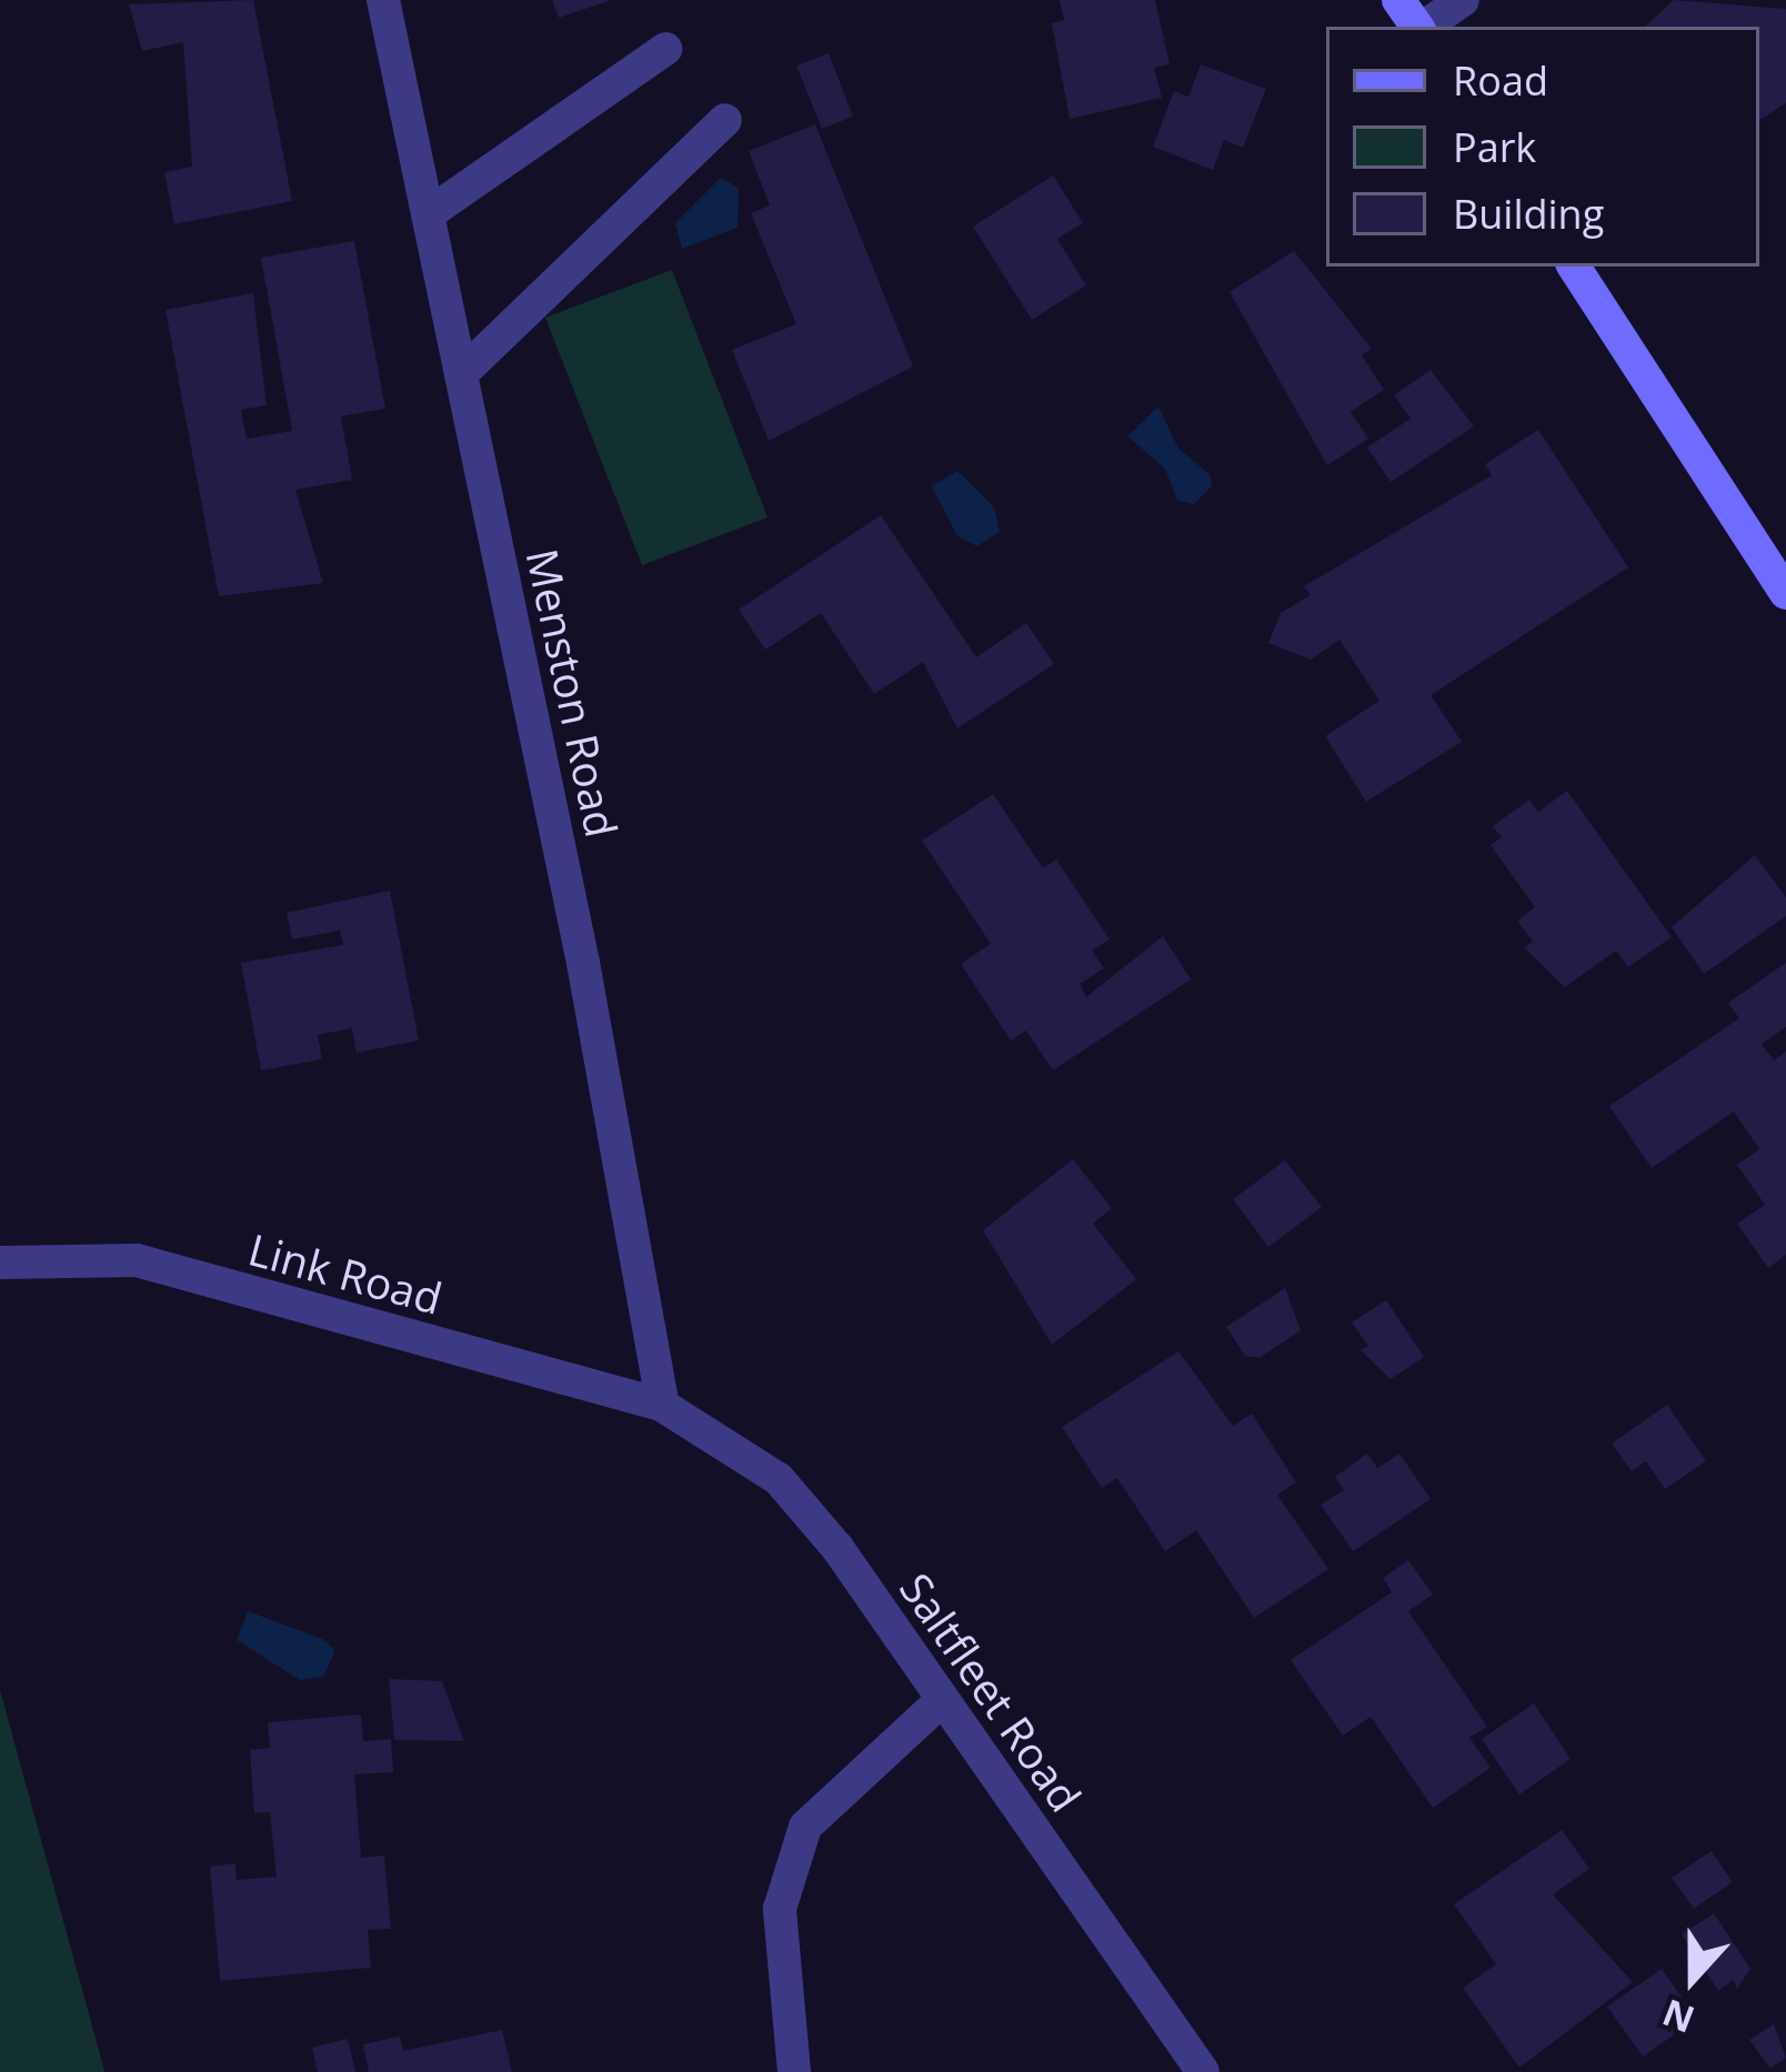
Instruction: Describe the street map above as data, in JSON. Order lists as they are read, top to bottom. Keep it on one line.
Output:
{"streets":{"street":["Menston Road","Link Road","Saltfleet Road"]},"crossings":[["Menston Road","Link Road"],["Menston Road","Saltfleet Road"],["Link Road","Saltfleet Road"]],"legend":["Road","Park","Building"],"north":"bottom"}
